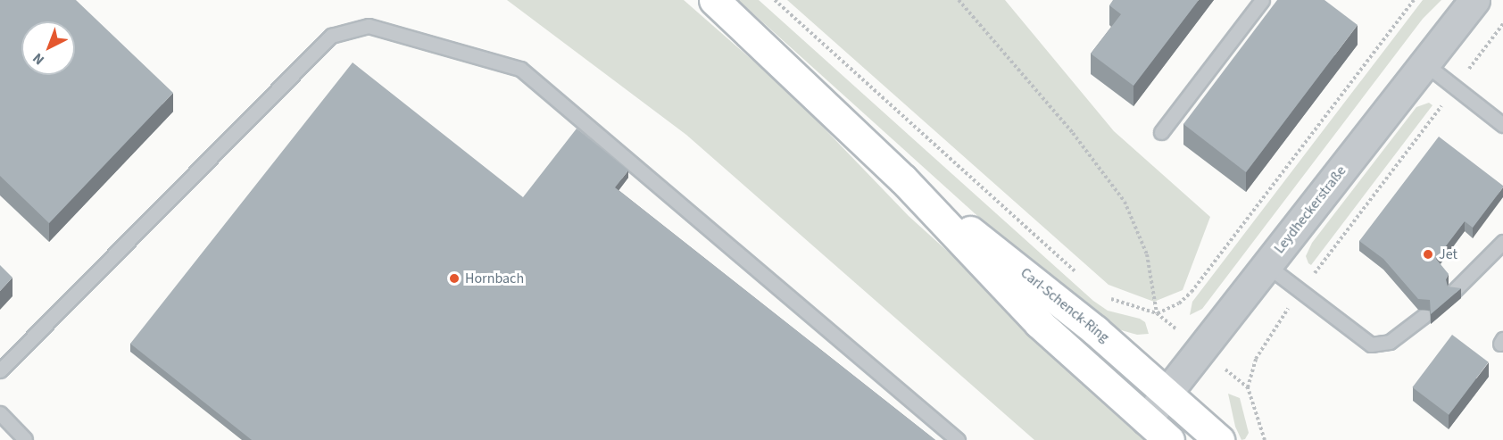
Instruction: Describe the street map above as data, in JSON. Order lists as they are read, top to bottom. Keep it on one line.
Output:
{"streets":{"main road":["Carl-Schenck-Ring"],"street":["Leydheckerstraße"]},"crossings":[["Leydheckerstraße","Carl-Schenck-Ring"]],"places":["Jet","Hornbach"],"north":"bottom left"}
